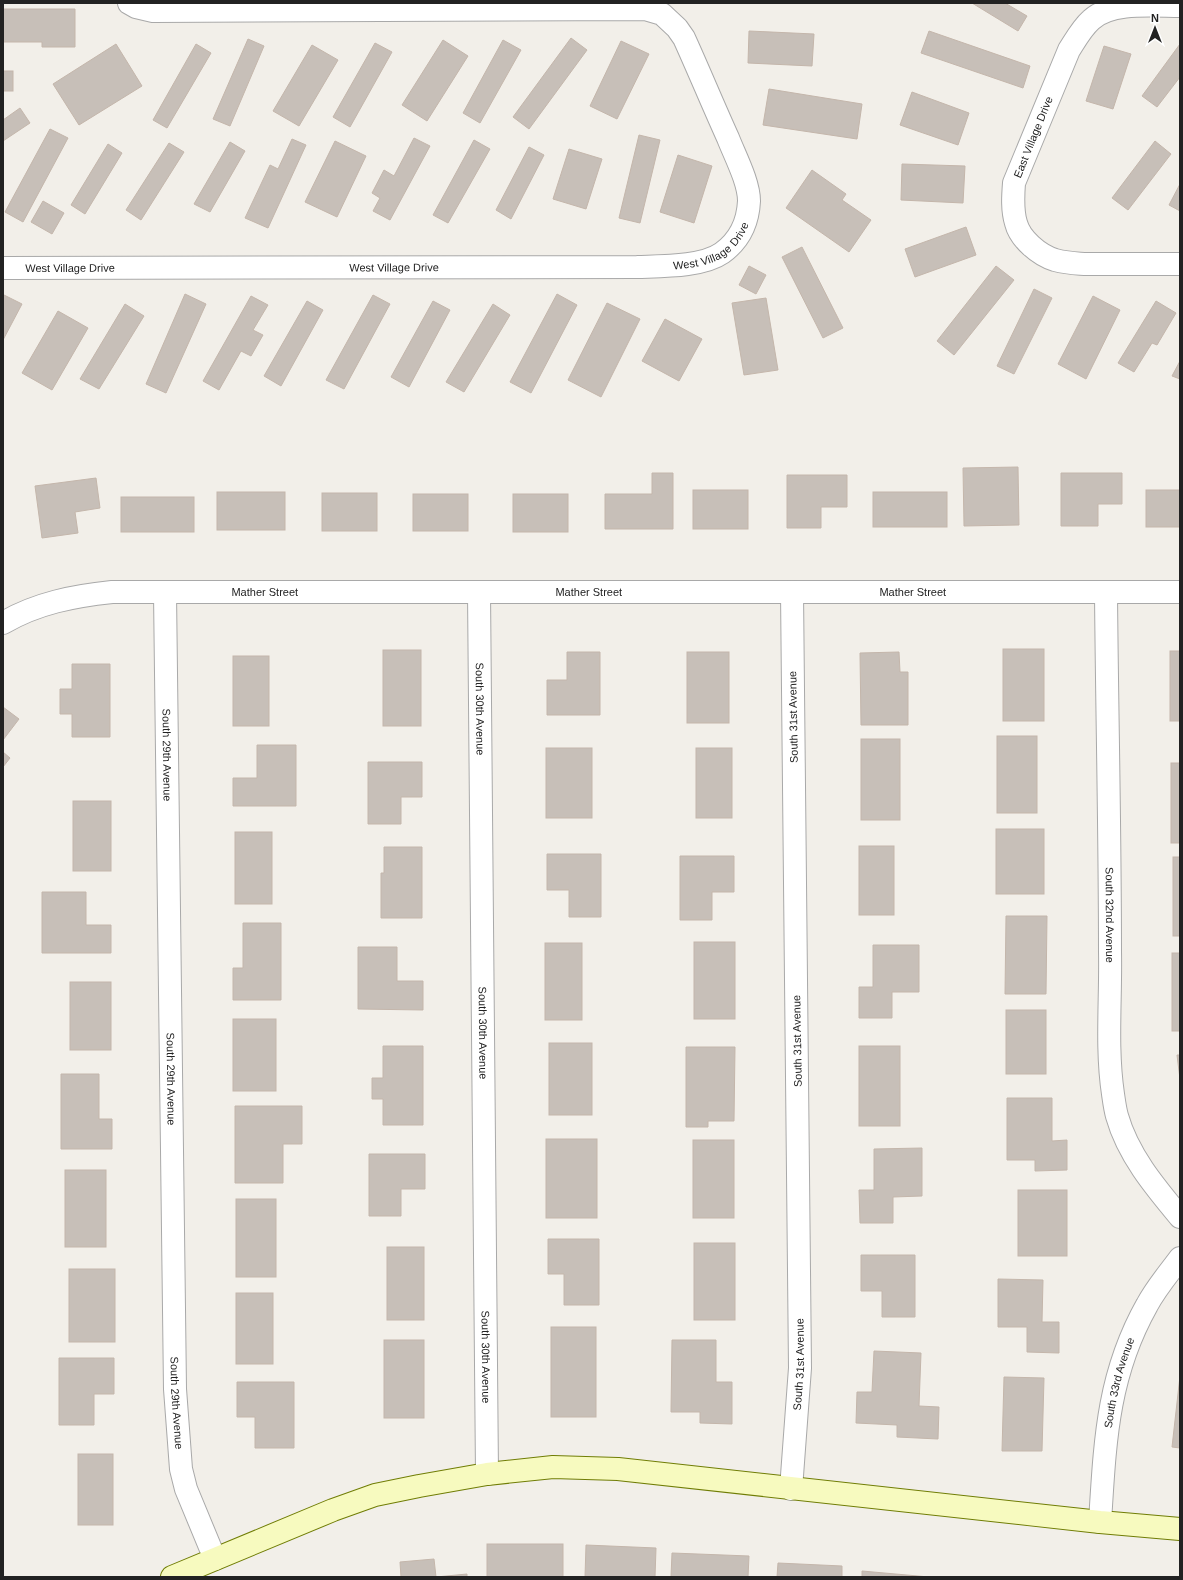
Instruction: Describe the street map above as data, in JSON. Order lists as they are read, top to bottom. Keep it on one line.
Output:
{"streets":{"street":["East Village Drive","West Village Drive","Mather Street","South 30th Avenue","South 31st Avenue","South 29th Avenue","South 32nd Avenue","South 33rd Avenue"]},"crossings":[["Mather Street","South 30th Avenue"],["Mather Street","South 31st Avenue"],["Mather Street","South 29th Avenue"],["Mather Street","South 32nd Avenue"]],"north":"top"}
